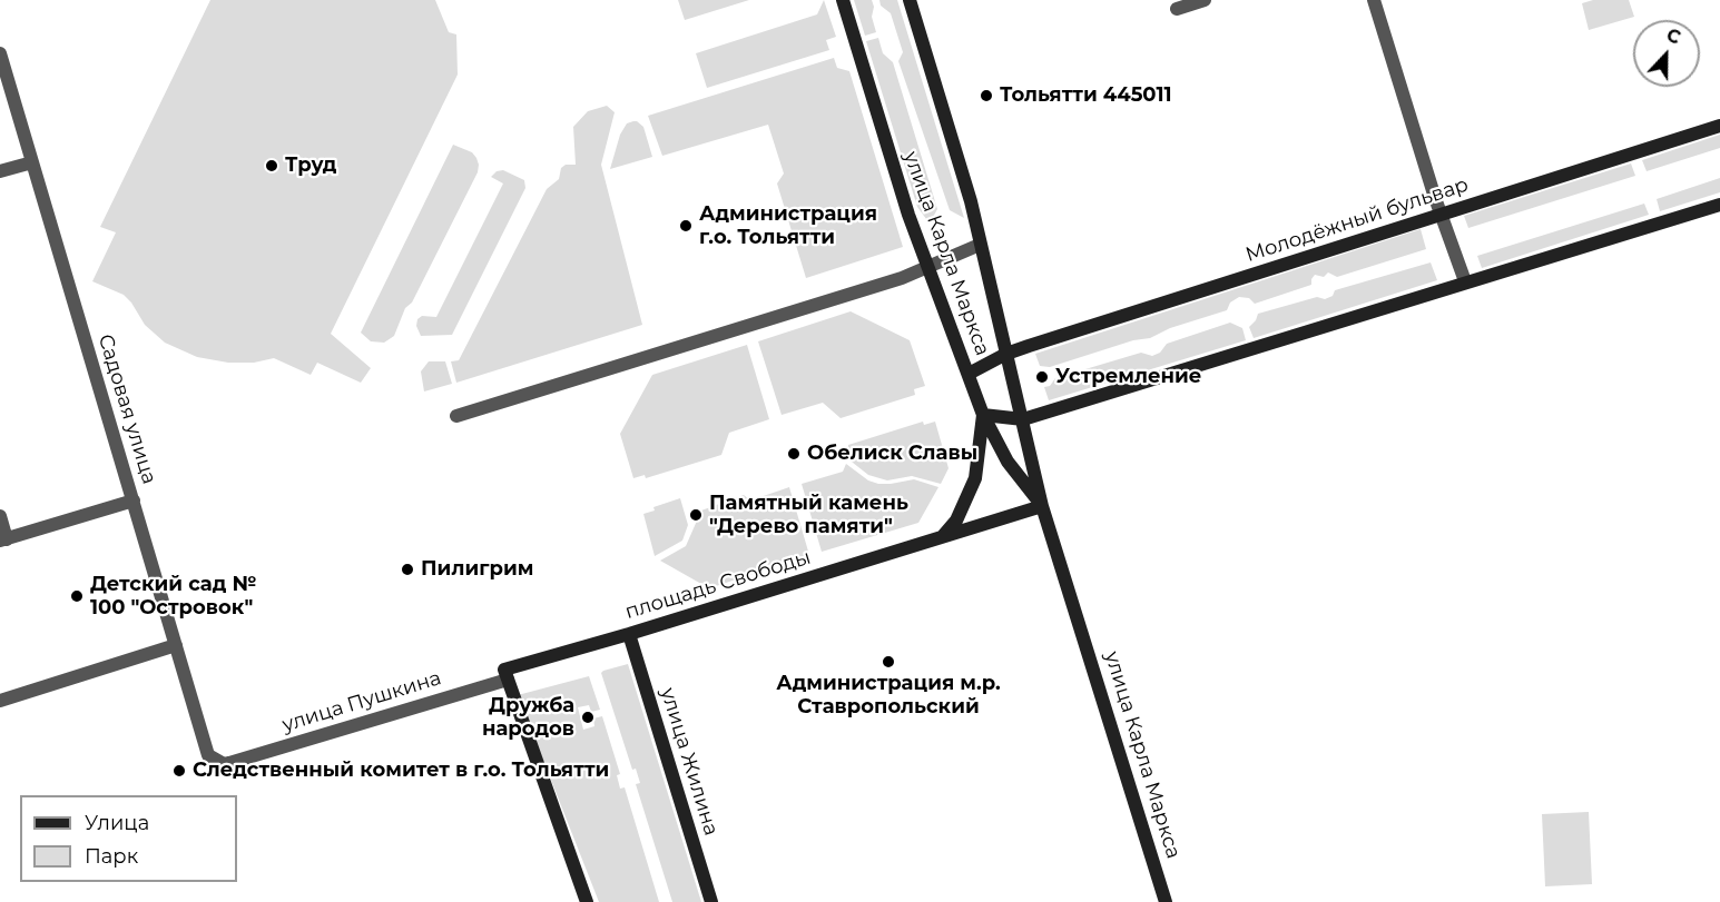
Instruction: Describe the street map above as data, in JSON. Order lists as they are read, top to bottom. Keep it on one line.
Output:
{"streets":{"main road":["Молодёжный бульвар","улица Карла Маркса","площадь Свободы","улица Жилина"],"street":["Садовая улица","улица Пушкина"]},"crossings":[["Молодёжный бульвар","улица Карла Маркса"],["улица Карла Маркса","площадь Свободы"],["Садовая улица","улица Пушкина"],["площадь Свободы","улица Пушкина"],["площадь Свободы","улица Жилина"]],"places":["Тольятти 445011","Труд","Администрация г.о. Тольятти","Устремление","Обелиск Славы","Памятный камень \"Дерево памяти\"","Пилигрим","Детский сад № 100 \"Островок\"","Администрация м.р. Ставропольский","Дружба народов","Следственный комитет в г.о. Тольятти"],"legend":["Улица","Парк"],"north":"top"}
